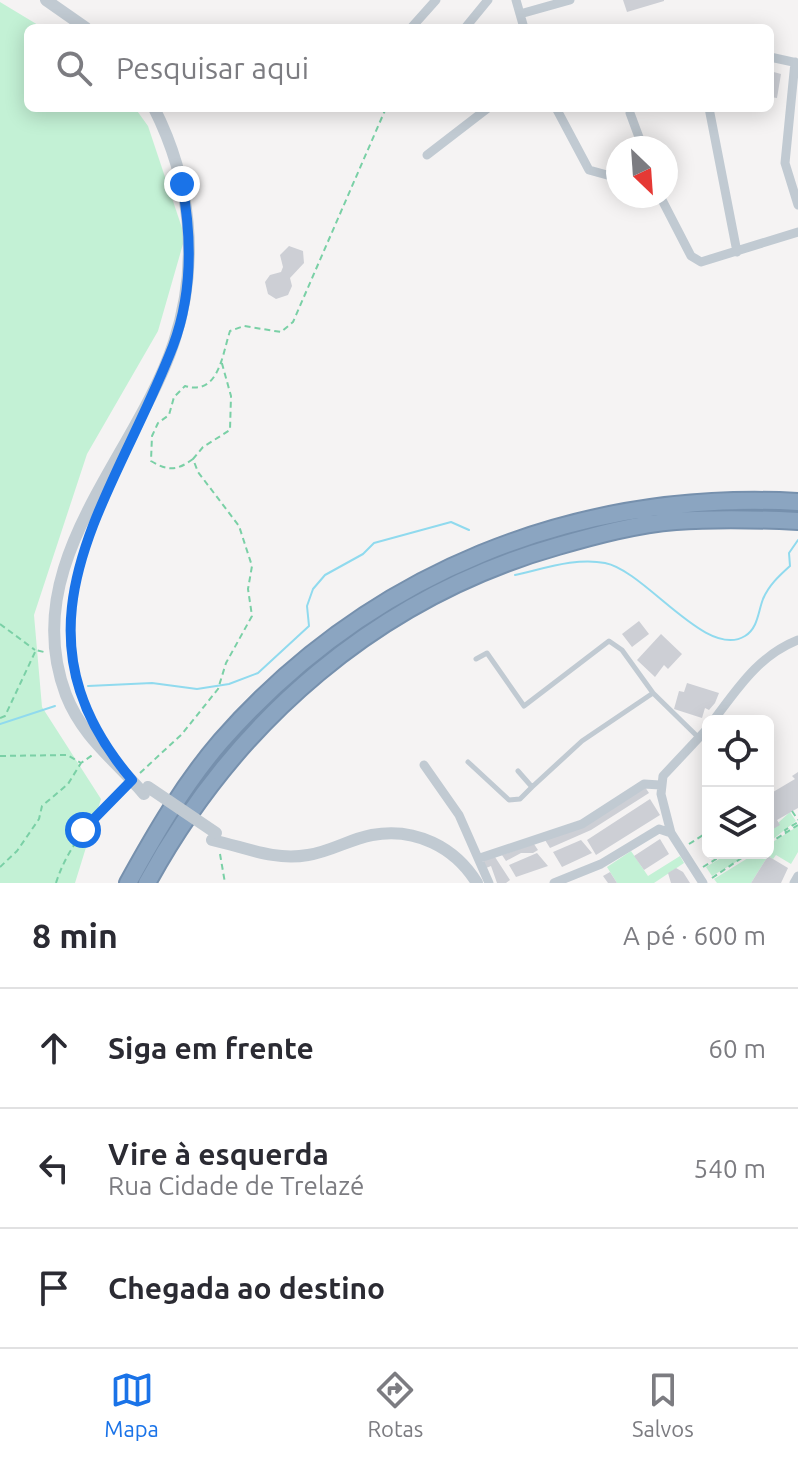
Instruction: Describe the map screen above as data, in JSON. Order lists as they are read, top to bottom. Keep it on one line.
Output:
{"north":"bottom right","page":{"search":"Pesquisar aqui","heading":["8 min","A pé · 600 m"],"list":[["Siga em frente","60 m"],["Vire à esquerda","Rua Cidade de Trelazé","540 m"],"Chegada ao destino"],"nav":["Mapa","Rotas","Salvos"]}}
